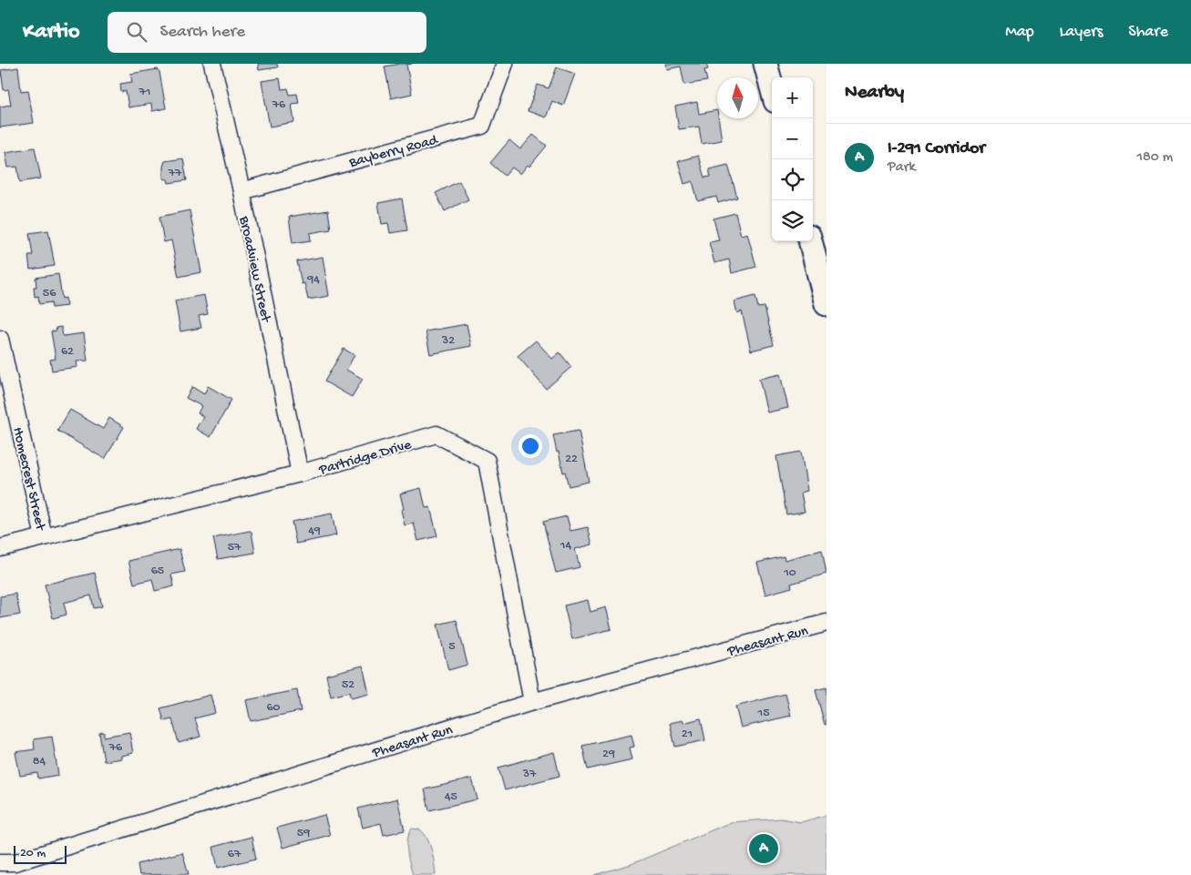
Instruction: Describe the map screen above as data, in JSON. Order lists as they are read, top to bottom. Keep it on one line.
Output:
{"streets":{"street":["Bayberry Road","Broadview Street","Partridge Drive","Homecrest Street","Pheasant Run"]},"crossings":[["Bayberry Road","Broadview Street"],["Broadview Street","Partridge Drive"],["Partridge Drive","Homecrest Street"],["Partridge Drive","Pheasant Run"]],"house_numbers":["71","76","77","94","56","32","62","22","49","14","57","65","10","5","52","60","15","21","76","29","84","37","45","59","67"],"scale_bar":"20 m","north":"top","page":{"header":"Kartio","search":"Search here","nav":["Map","Layers","Share"],"heading":"Nearby","map_buttons":["+","−"],"list":[{"mark":"A","name":"I-291 Corridor","note":"Park","value":"180 m"}],"pins":"A","scale":"20 m"}}
